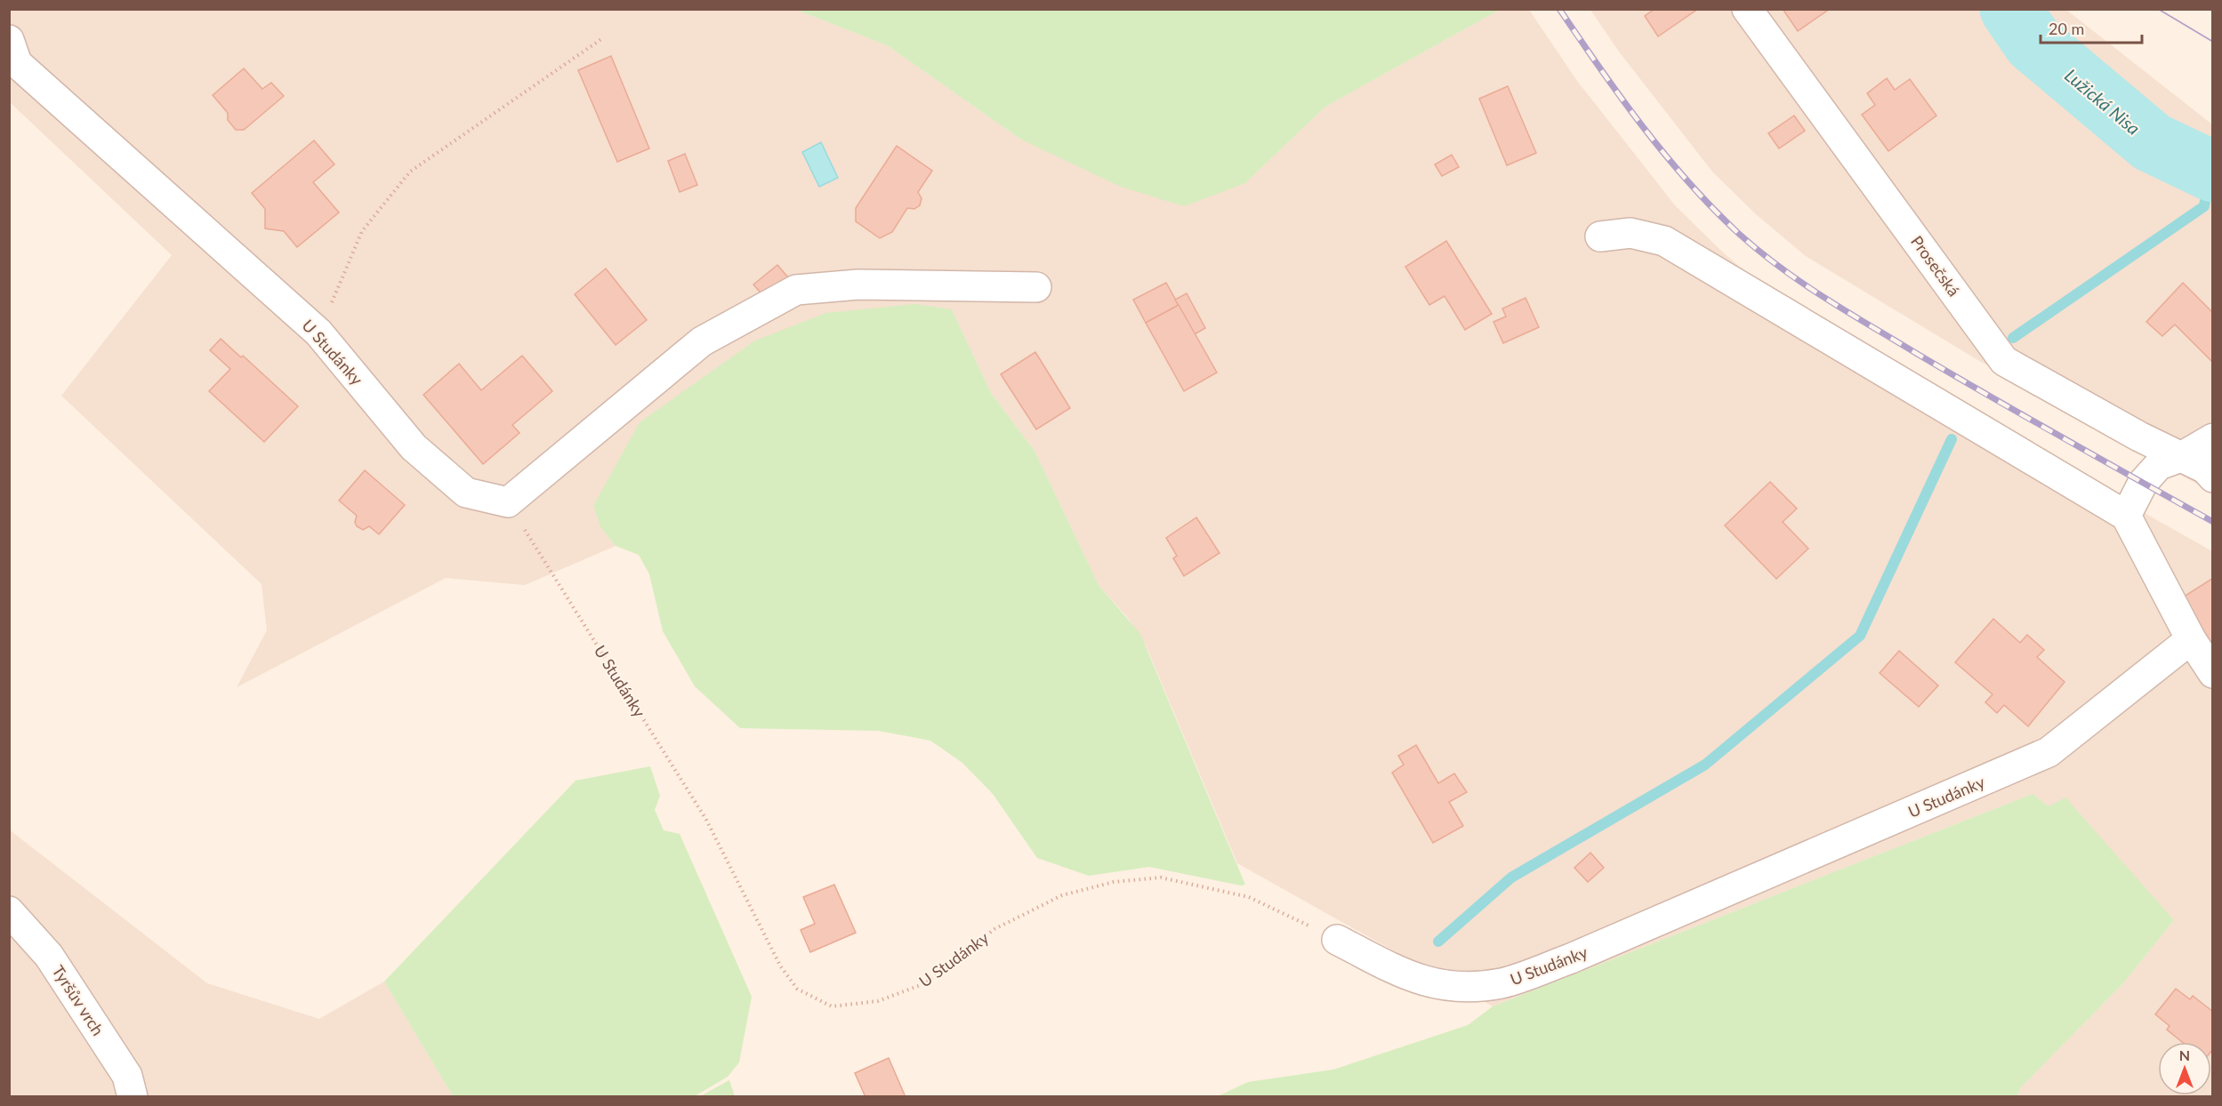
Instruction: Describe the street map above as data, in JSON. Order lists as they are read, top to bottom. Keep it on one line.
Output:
{"streets":{"street":["Prosečská","U Studánky","Tyršův vrch"]},"water":["Lužická Nisa"],"scale_bar":"20 m","north":"top"}
